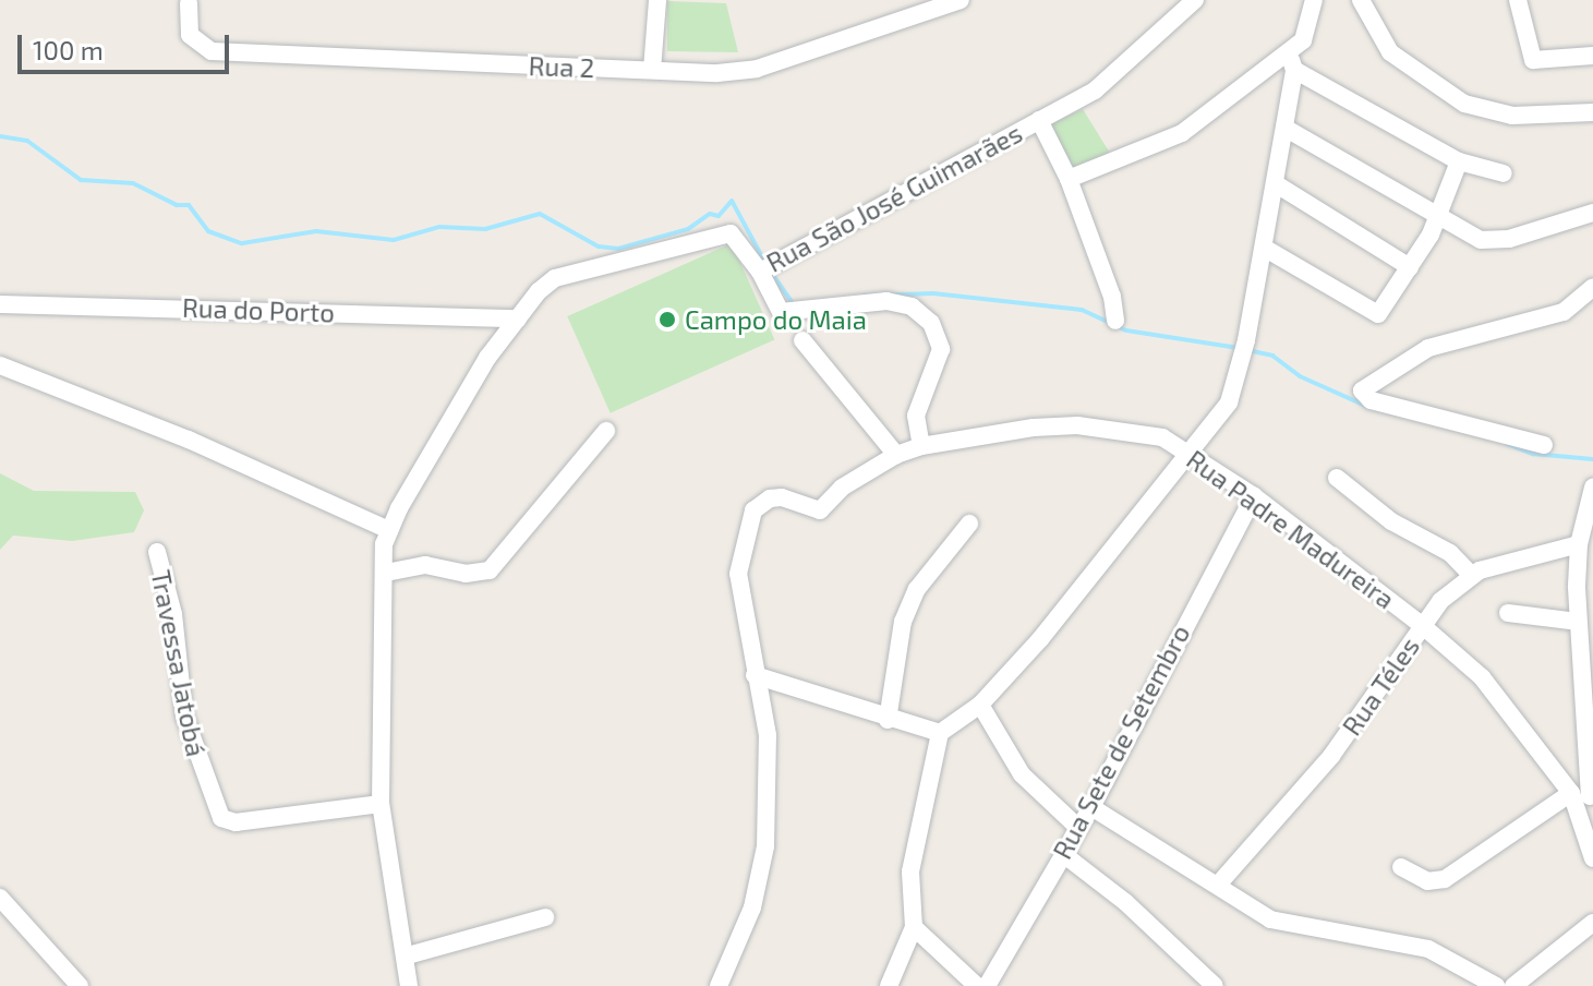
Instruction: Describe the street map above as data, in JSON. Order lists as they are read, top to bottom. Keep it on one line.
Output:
{"streets":{"street":["Rua 2","Rua São José Guimarães","Rua do Porto","Rua Padre Madureira","Travessa Jatobá","Rua Téles","Rua Sete de Setembro"]},"crossings":[["Rua São José Guimarães","Rua do Porto"],["Rua São José Guimarães","Travessa Jatobá"],["Rua Padre Madureira","Rua Téles"],["Rua Padre Madureira","Rua Sete de Setembro"]],"places":["Campo do Maia"],"scale_bar":"100 m"}
